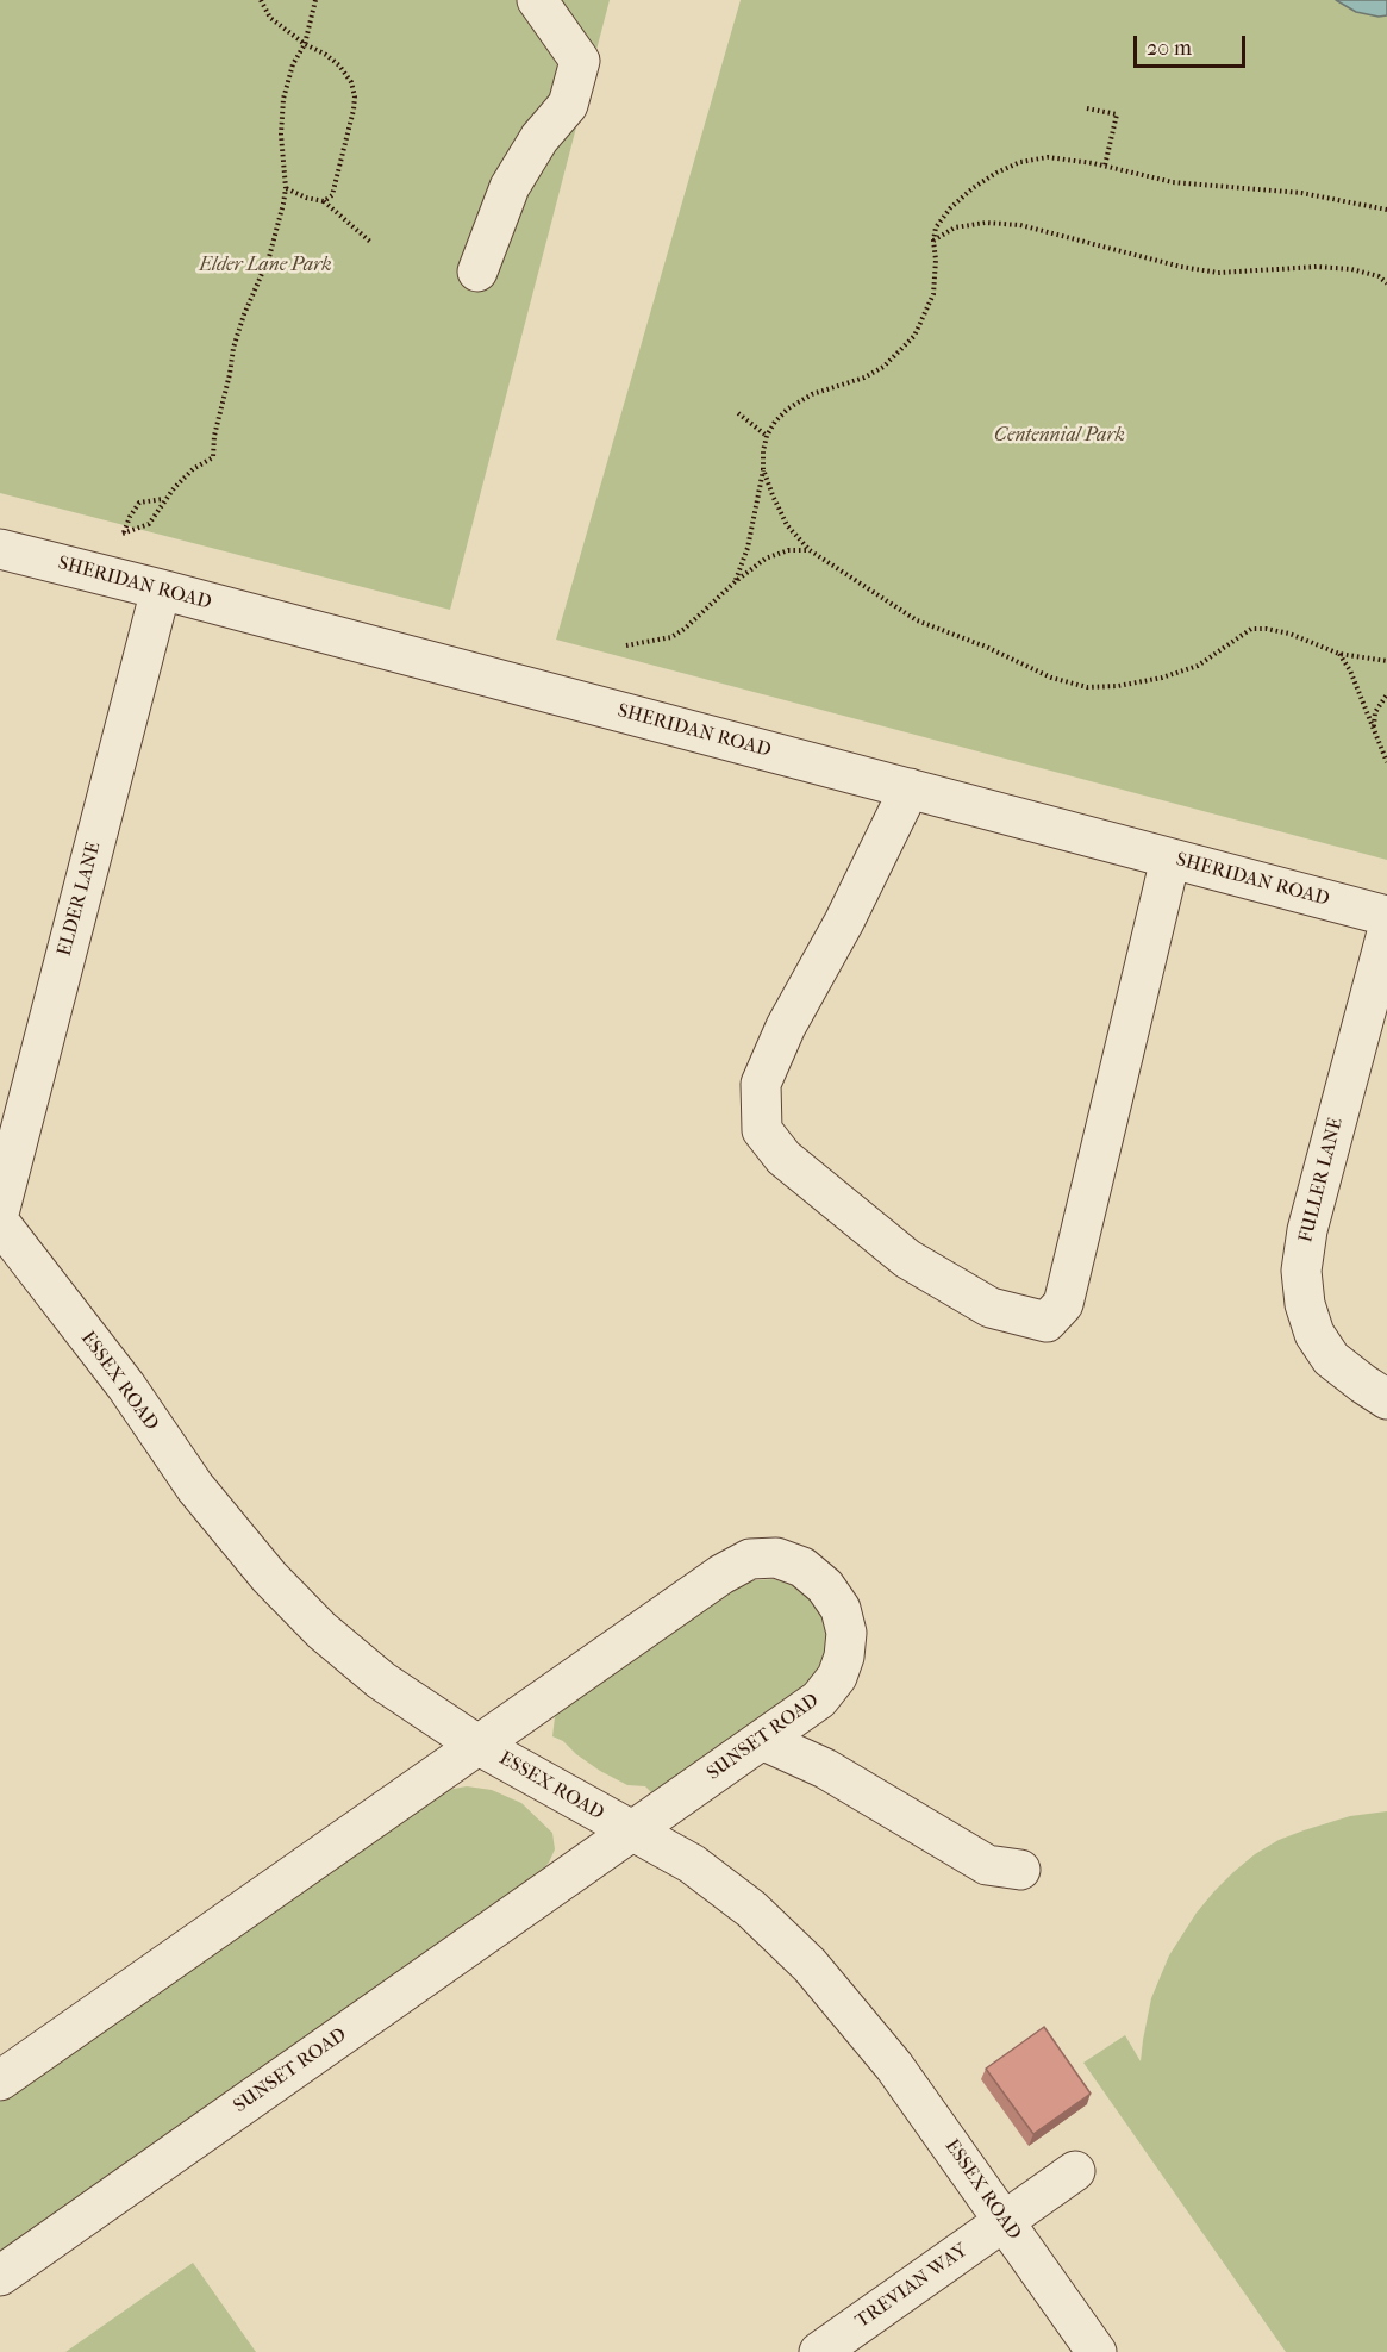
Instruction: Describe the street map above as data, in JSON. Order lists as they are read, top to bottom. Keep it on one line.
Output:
{"streets":{"street":["SHERIDAN ROAD","ELDER LANE","FULLER LANE","ESSEX ROAD","SUNSET ROAD","TREVIAN WAY"]},"crossings":[["SHERIDAN ROAD","ELDER LANE"],["ESSEX ROAD","SUNSET ROAD"],["ESSEX ROAD","TREVIAN WAY"]],"parks":["Elder Lane Park","Centennial Park"],"scale_bar":"20 m"}
